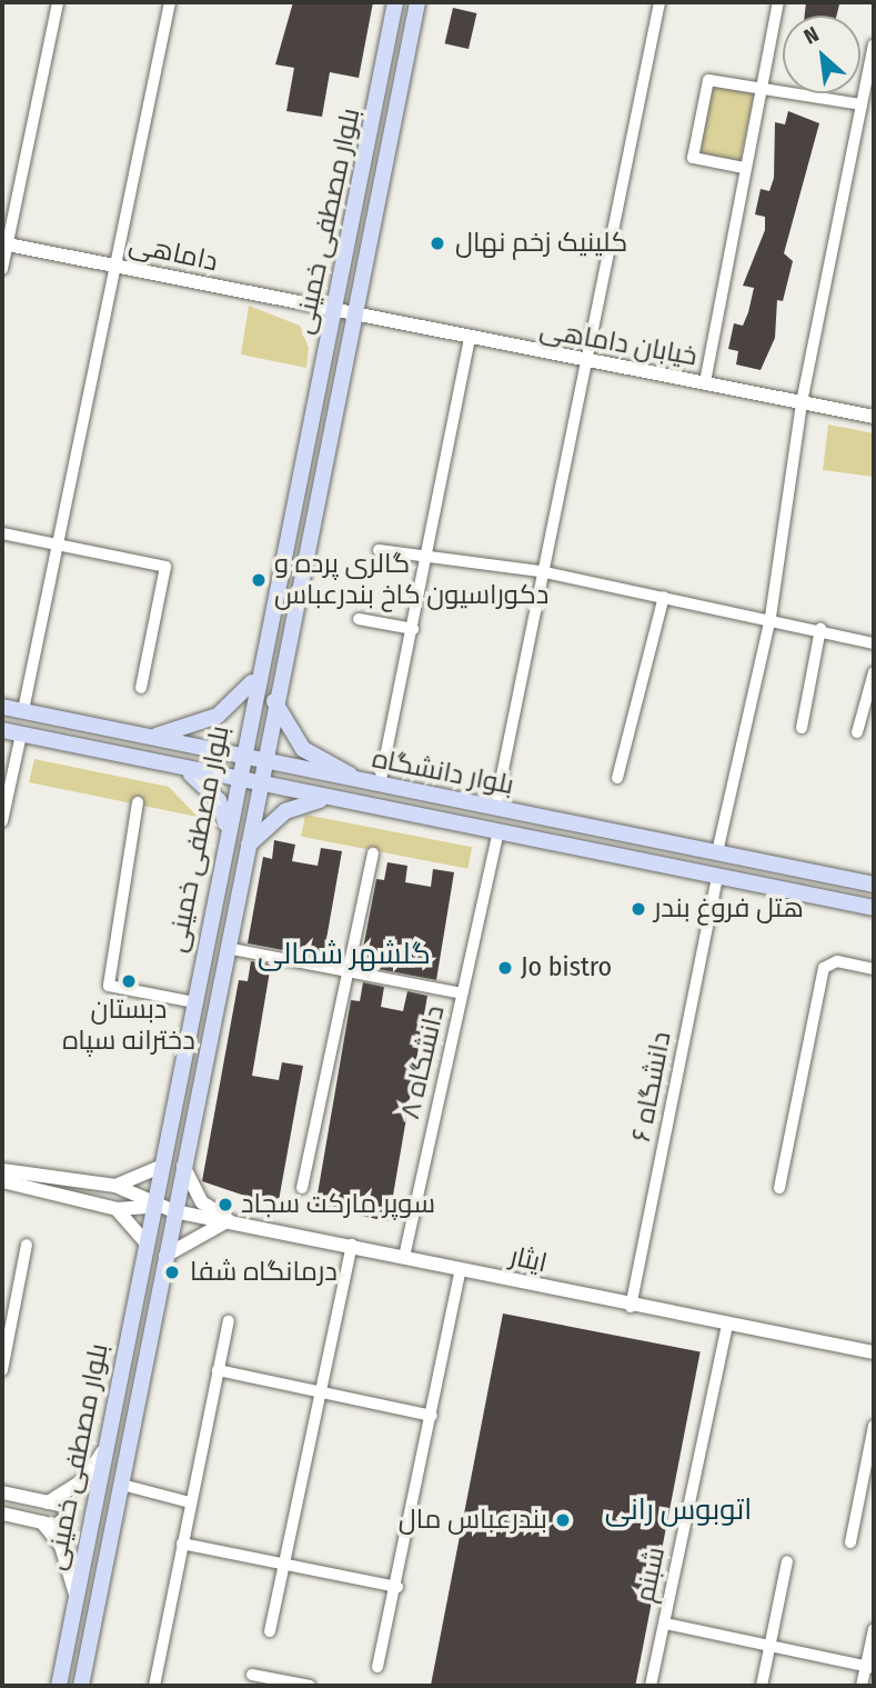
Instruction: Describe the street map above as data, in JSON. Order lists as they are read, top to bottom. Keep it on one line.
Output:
{"streets":{"main road":["بلوار مصطفی خمینی","بلوار دانشگاه"],"street":["داماهی","خیابان داماهی","دانشگاه ۸","دانشگاه ۶","ایثار","شبنم"]},"crossings":[["بلوار مصطفی خمینی","داماهی"],["بلوار مصطفی خمینی","خیابان داماهی"],["بلوار مصطفی خمینی","بلوار دانشگاه"],["بلوار مصطفی خمینی","ایثار"],["داماهی","خیابان داماهی"],["بلوار دانشگاه","دانشگاه ۸"],["بلوار دانشگاه","دانشگاه ۶"],["دانشگاه ۸","ایثار"],["دانشگاه ۶","ایثار"],["ایثار","شبنم"]],"districts":["گلشهر شمالی","اتوبوس رانی"],"places":["کلینیک زخم نهال","گالری پرده و دکوراسیون کاخ بندرعباس","هتل فروغ بندر","Jo bistro","دبستان دخترانه سپاه","سوپر مارکت سجاد","درمانگاه شفا","بندرعباس مال"],"north":"top left"}
